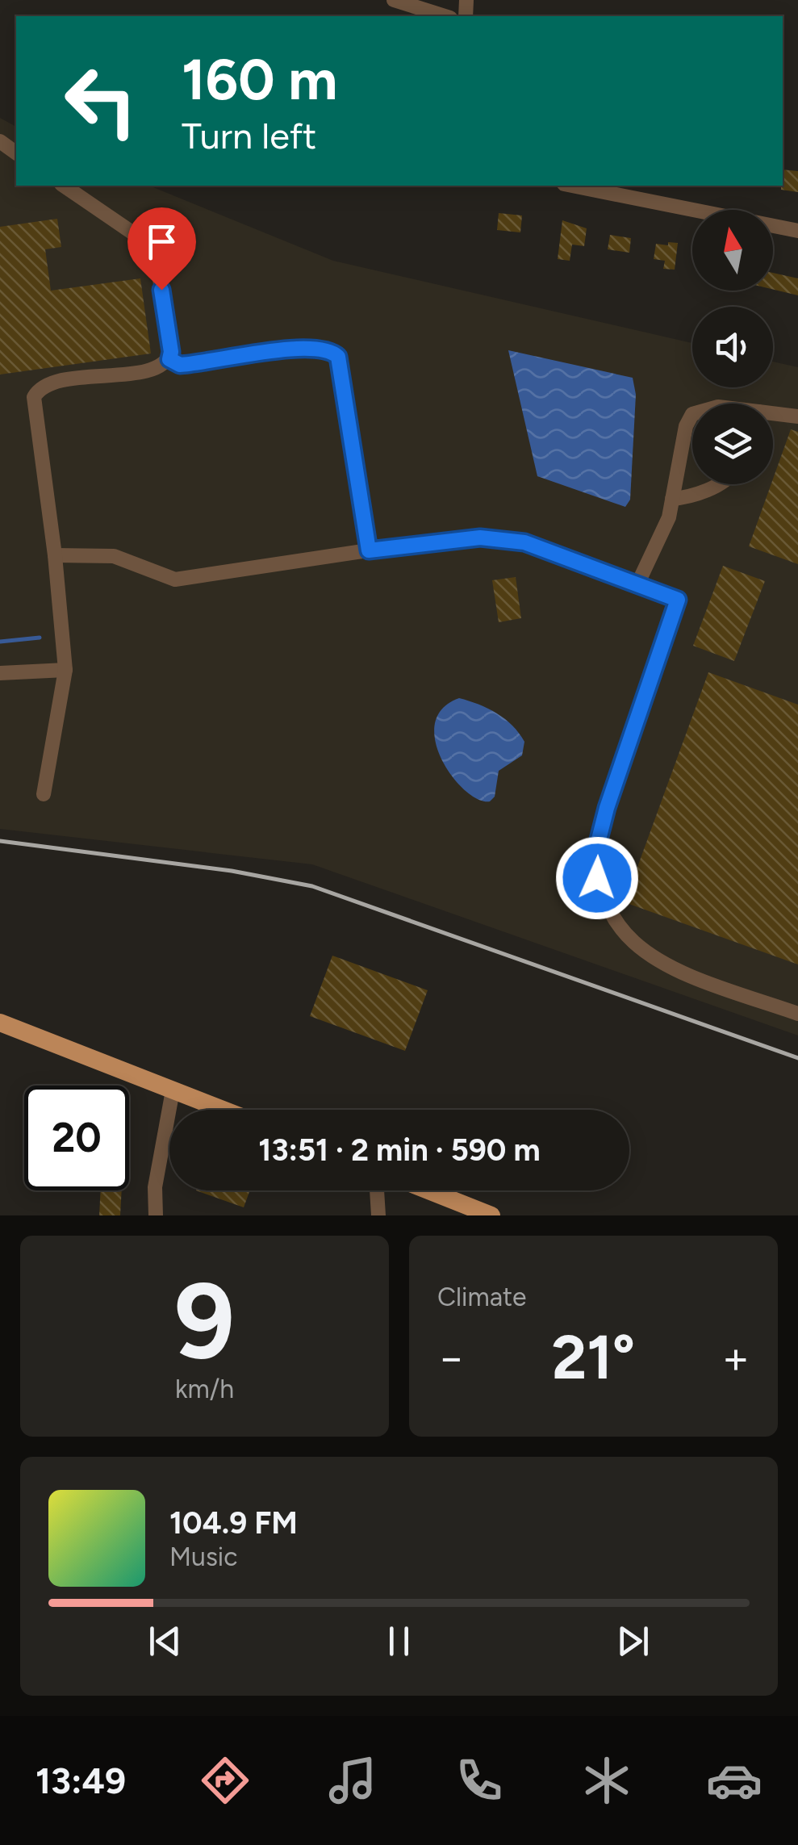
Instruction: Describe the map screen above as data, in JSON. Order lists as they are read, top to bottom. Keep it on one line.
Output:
{"north":"top","page":{"turn":["160 m","Turn left"],"limit":"20","trip":"13:51 · 2 min · 590 m","tile":[["9","km/h"],"Climate"],"heat":["−","21°","+"],"song":["104.9 FM","Music"],"tabs":"13:49"}}
